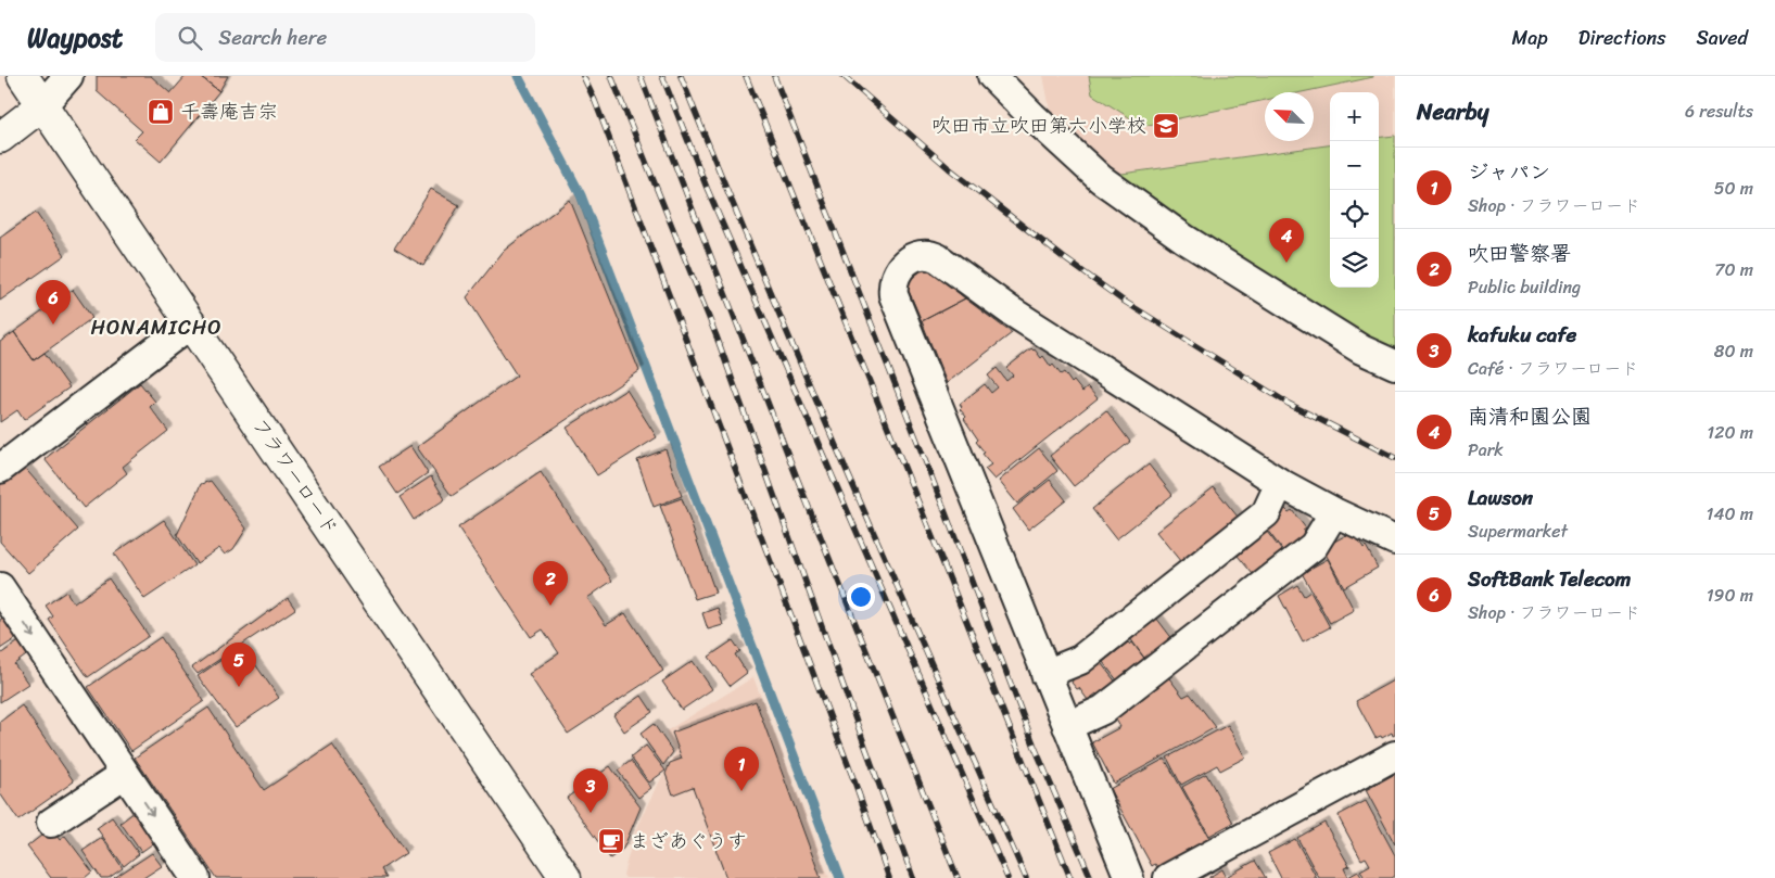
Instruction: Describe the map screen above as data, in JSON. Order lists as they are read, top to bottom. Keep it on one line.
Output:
{"streets":{"street":["フラワーロード"]},"districts":["HONAMICHO"],"places":{"shop":["千壽庵吉宗"],"school or university":["吹田市立吹田第六小学校"],"cafe":["まざあぐうす"]},"north":"top left","page":{"header":"Waypost","search":"Search here","nav":["Map","Directions","Saved"],"heading":["Nearby","6 results"],"map_buttons":["+","−"],"list":[{"mark":"1","name":"ジャパン","note":"Shop · フラワーロード","value":"50 m"},{"mark":"2","name":"吹田警察署","note":"Public building","value":"70 m"},{"mark":"3","name":"kafuku cafe","note":"Café · フラワーロード","value":"80 m"},{"mark":"4","name":"南清和園公園","note":"Park","value":"120 m"},{"mark":"5","name":"Lawson","note":"Supermarket","value":"140 m"},{"mark":"6","name":"SoftBank Telecom","note":"Shop · フラワーロード","value":"190 m"}],"pins":["4","6","2","5","1","3"]}}
